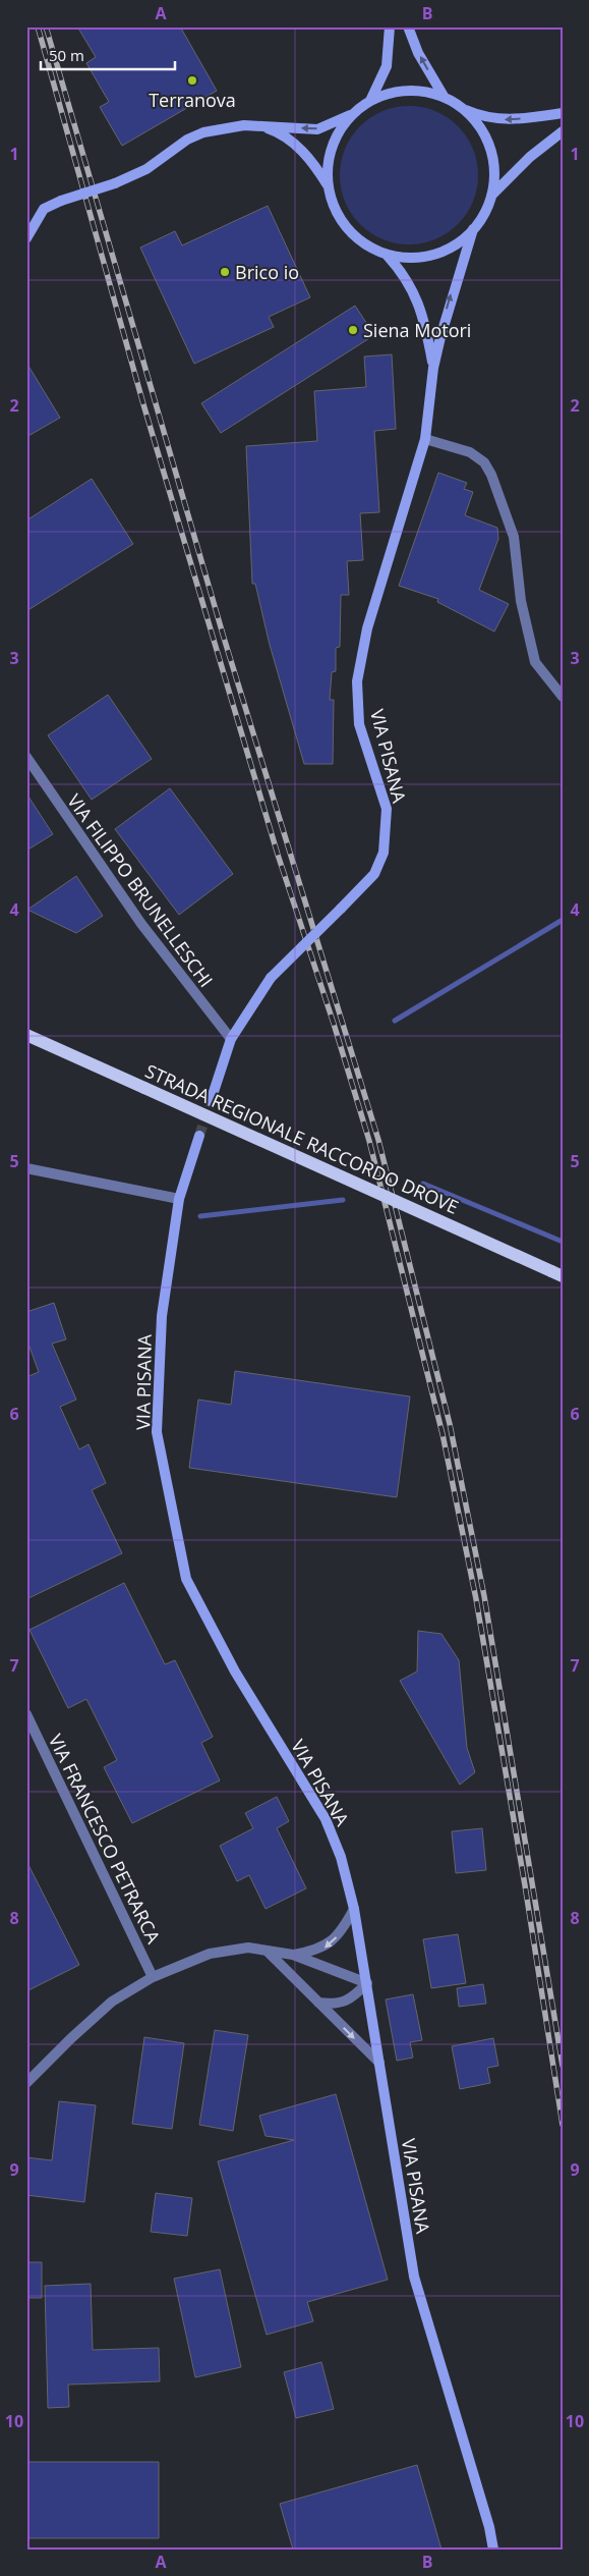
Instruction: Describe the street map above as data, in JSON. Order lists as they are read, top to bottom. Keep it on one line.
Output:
{"streets":{"main road":["STRADA REGIONALE RACCORDO DROVE"],"street":["VIA PISANA","VIA FILIPPO BRUNELLESCHI","VIA FRANCESCO PETRARCA"]},"crossings":[["VIA PISANA","VIA FILIPPO BRUNELLESCHI"]],"places":["Terranova","Brico io","Siena Motori"],"scale_bar":"50 m","grid":{"columns":["A","B"],"rows":["1","2","3","4","5","6","7","8","9","10"]}}
